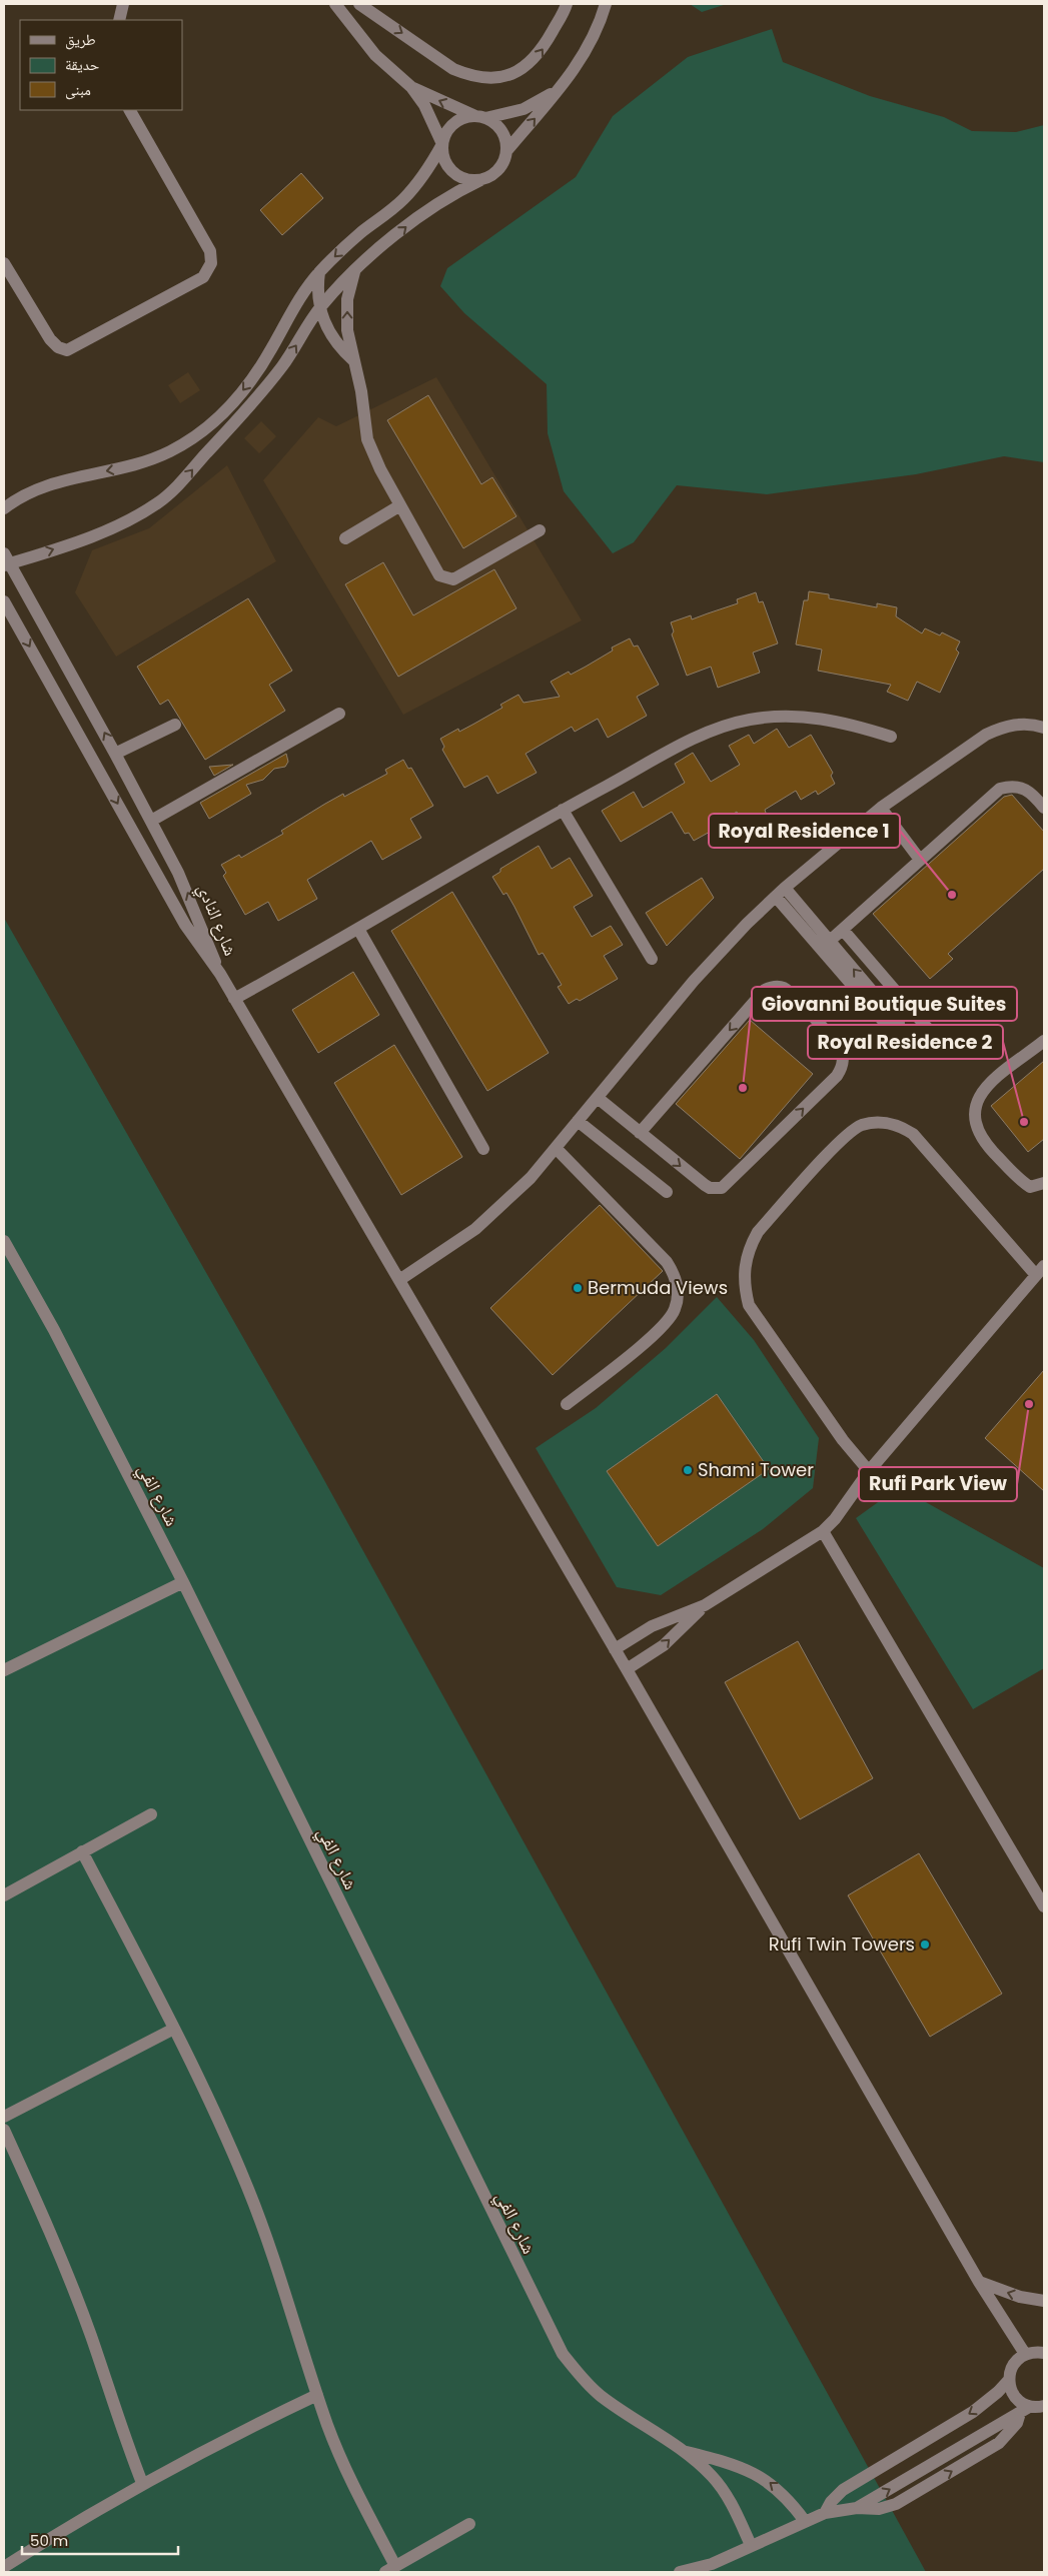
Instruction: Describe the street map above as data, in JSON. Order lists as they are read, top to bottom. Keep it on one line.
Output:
{"streets":{"street":["شارع النادي","شارع الفي"]},"places":["Royal Residence 1","Giovanni Boutique Suites","Royal Residence 2","Bermuda Views","Rufi Park View","Shami Tower","Rufi Twin Towers"],"legend":["طريق","حديقة","مبنى"],"scale_bar":"50 m"}
